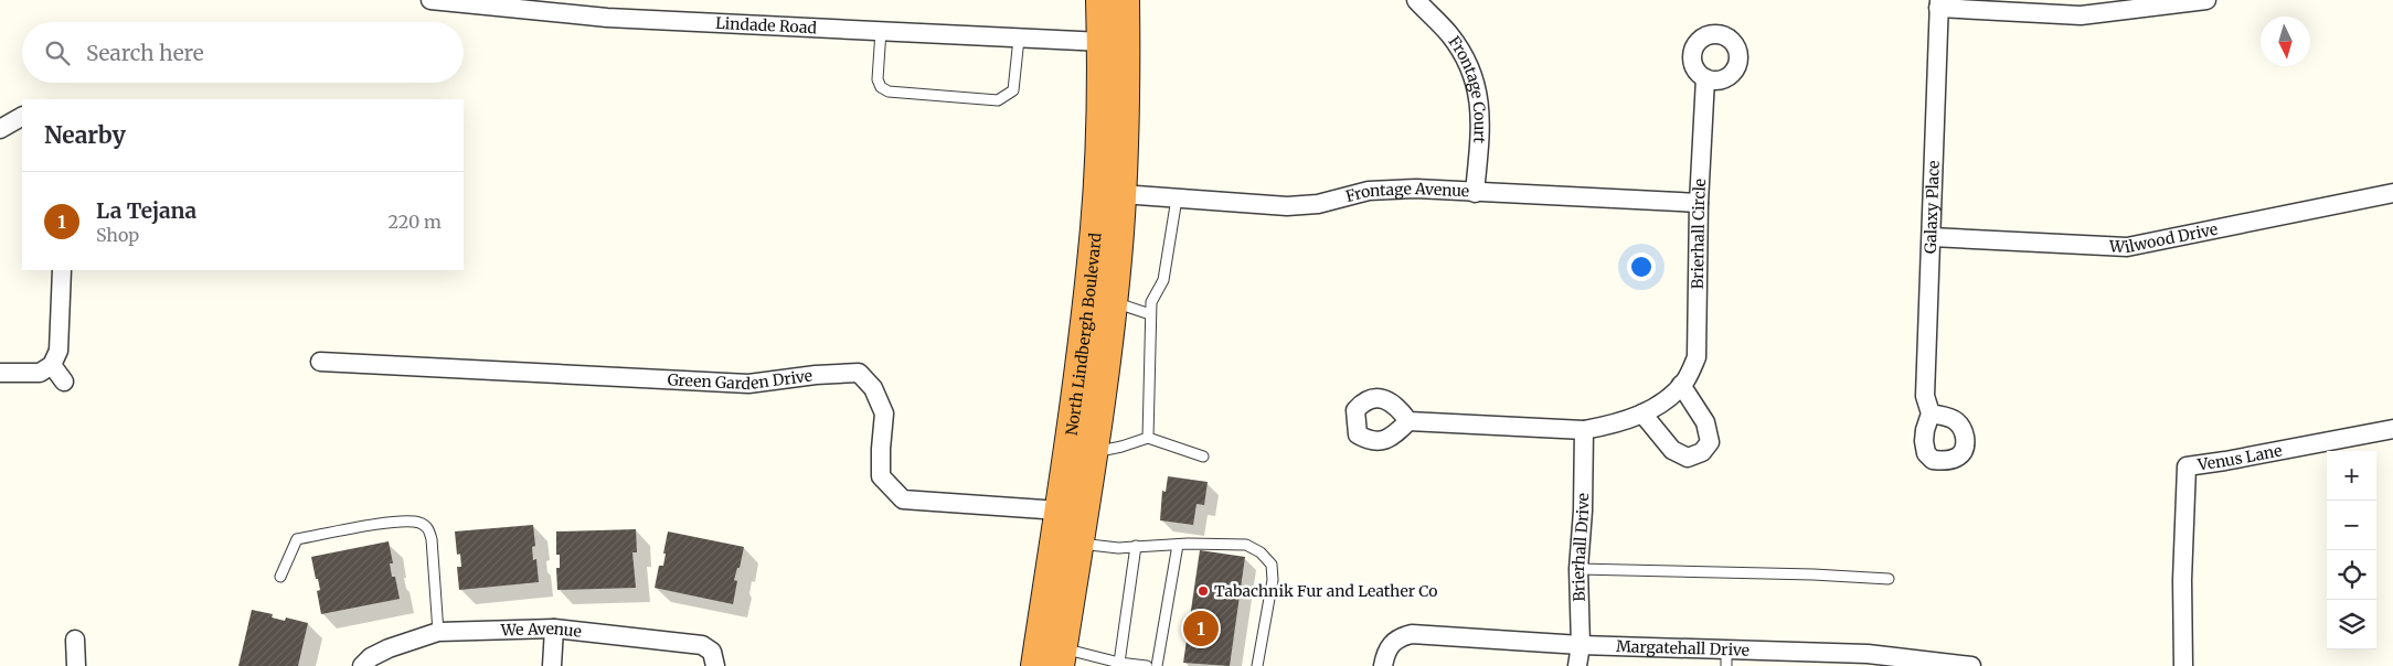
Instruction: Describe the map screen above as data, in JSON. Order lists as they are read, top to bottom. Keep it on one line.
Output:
{"streets":{"highway":["North Lindbergh Boulevard"],"street":["Lindade Road","Frontage Court","Frontage Avenue","Galaxy Place","Brierhall Circle","Wilwood Drive","Green Garden Drive","Venus Lane","Brierhall Drive","We Avenue","Margatehall Drive"]},"crossings":[["Lindade Road","North Lindbergh Boulevard"],["Frontage Court","Frontage Avenue"],["Frontage Avenue","Brierhall Circle"],["Frontage Avenue","North Lindbergh Boulevard"],["Galaxy Place","Wilwood Drive"],["Brierhall Circle","Brierhall Drive"],["North Lindbergh Boulevard","Green Garden Drive"],["Brierhall Drive","Margatehall Drive"]],"places":["Tabachnik Fur and Leather Co"],"north":"bottom","page":{"search":"Search here","heading":"Nearby","list":[{"mark":"1","name":"La Tejana","note":"Shop","value":"220 m"}],"map_buttons":["+","−"],"pins":"1"}}
